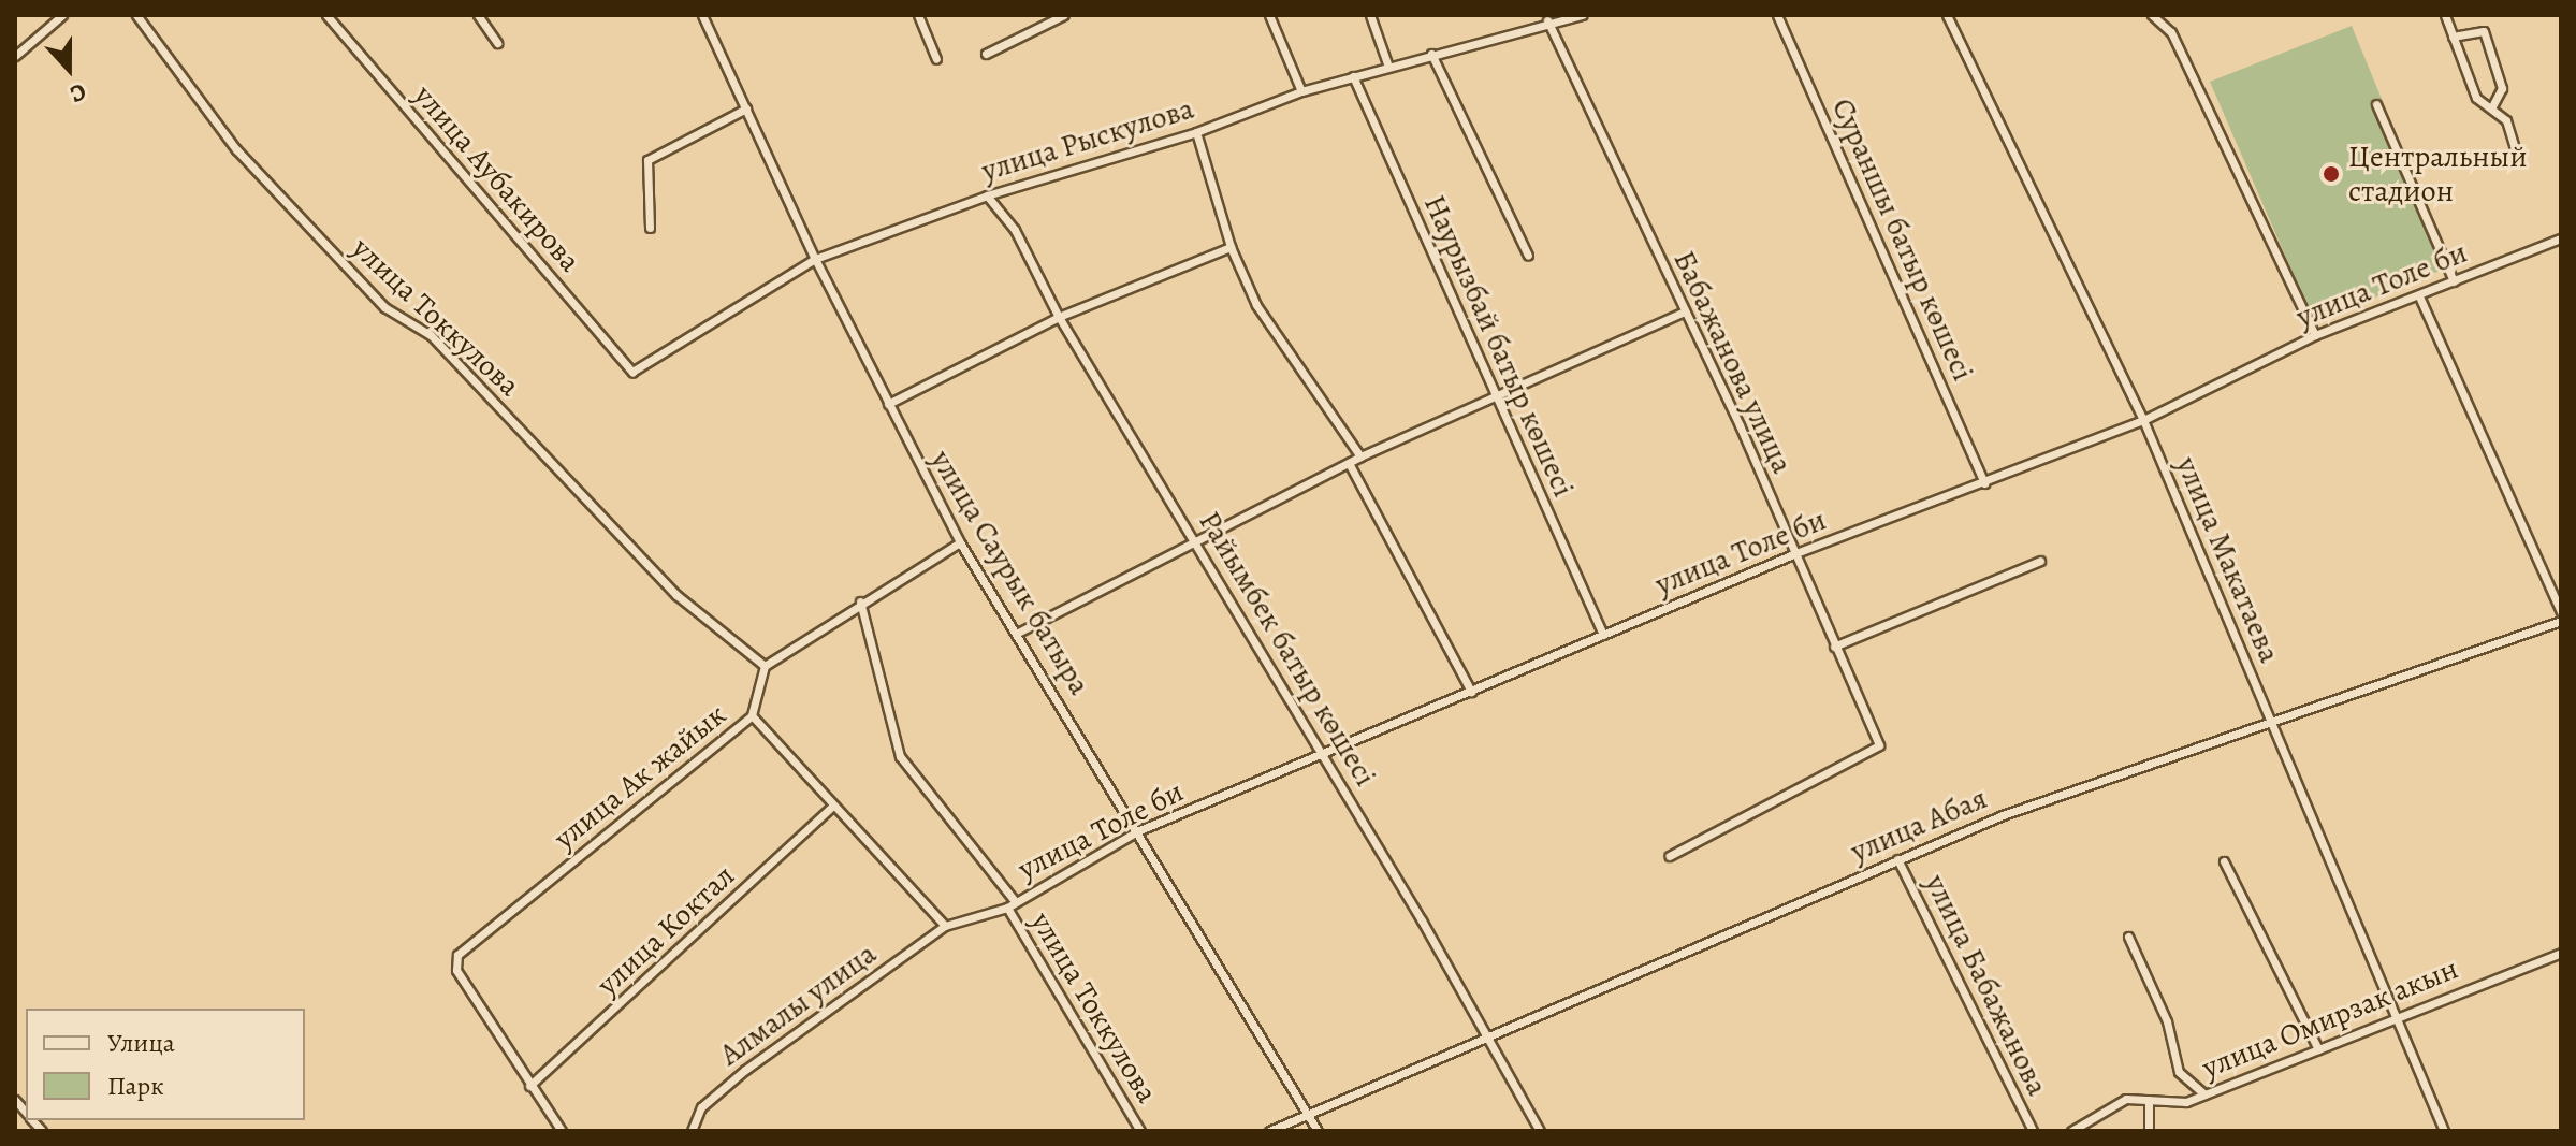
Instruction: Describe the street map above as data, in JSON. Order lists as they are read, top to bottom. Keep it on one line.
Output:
{"streets":{"street":["улица Рыскулова","улица Аубакирова","Сураншы батыр көшесі","улица Толе би","улица Токкулова","Наурызбай батыр көшесі","Бабажанова улица","улица Макатаева","улица Саурык батыра","Райымбек батыр көшесі","улица Ак жайык","улица Абая","улица Коктал","улица Бабажанова","Алмалы улица","улица Омирзак акын"]},"crossings":[["улица Рыскулова","улица Аубакирова"],["улица Рыскулова","Наурызбай батыр көшесі"],["улица Рыскулова","Бабажанова улица"],["улица Рыскулова","улица Саурык батыра"],["улица Рыскулова","Райымбек батыр көшесі"],["Сураншы батыр көшесі","улица Толе би"],["улица Толе би","улица Токкулова"],["улица Толе би","Наурызбай батыр көшесі"],["улица Толе би","Бабажанова улица"],["улица Толе би","улица Макатаева"],["улица Толе би","улица Саурык батыра"],["улица Толе би","Райымбек батыр көшесі"],["улица Толе би","Алмалы улица"],["улица Токкулова","улица Ак жайык"],["улица Макатаева","улица Абая"],["улица Макатаева","улица Омирзак акын"],["улица Саурык батыра","улица Абая"],["Райымбек батыр көшесі","улица Абая"],["улица Ак жайык","улица Коктал"],["улица Абая","улица Бабажанова"]],"places":["Центральный стадион"],"legend":["Улица","Парк"],"north":"bottom"}
